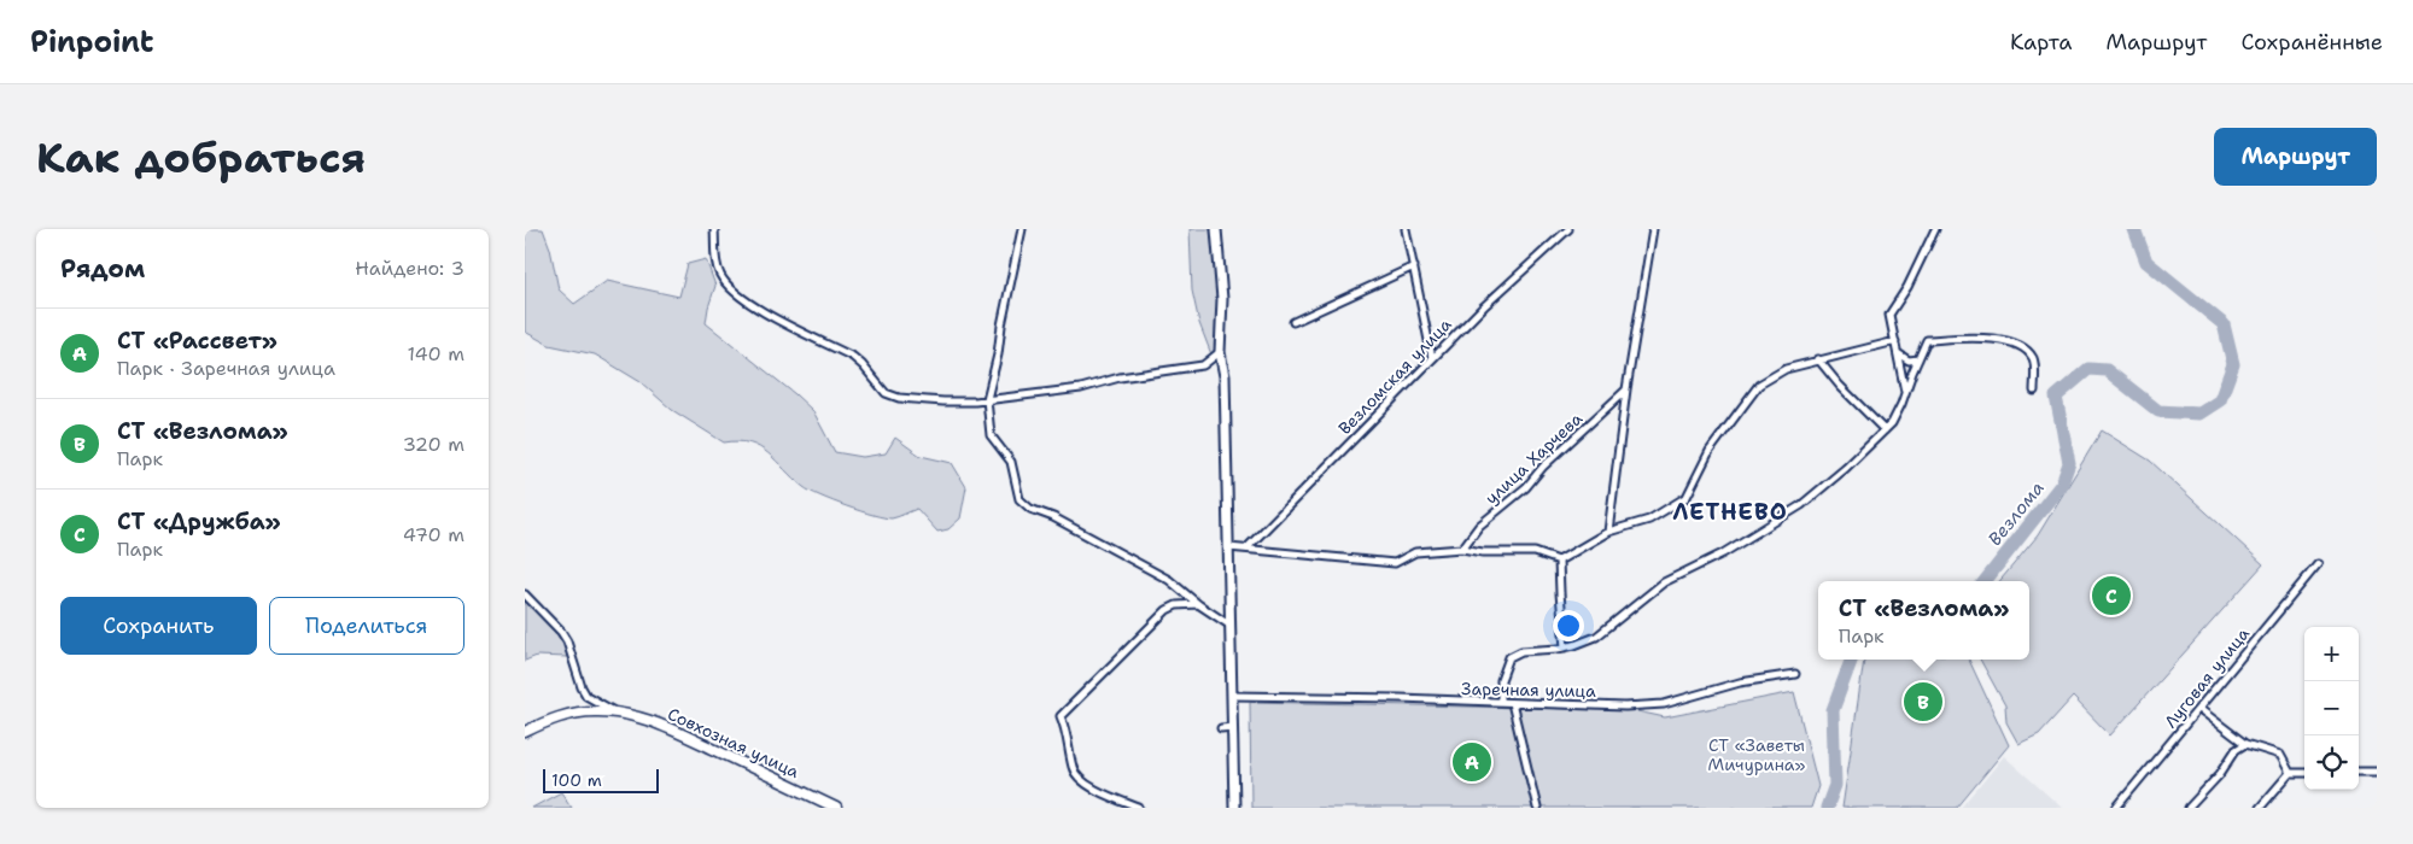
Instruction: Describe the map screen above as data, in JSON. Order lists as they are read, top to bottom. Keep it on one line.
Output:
{"streets":{"main road":["Совхозная улица"],"street":["Везломская улица","улица Харчева","Луговая улица","Заречная улица"]},"districts":["ЛЕТНЕВО"],"water":["Везлома"],"parks":["СТ «Заветы Мичурина»"],"scale_bar":"100 m","page":{"header":"Pinpoint","nav":["Карта","Маршрут","Сохранённые"],"buttons":["Маршрут",["Сохранить","Поделиться"]],"title":"Как добраться","heading":["Рядом","Найдено: 3"],"list":[{"mark":"A","name":"СТ «Рассвет»","note":"Парк · Заречная улица","value":"140 m"},{"mark":"B","name":"СТ «Везлома»","note":"Парк","value":"320 m"},{"mark":"C","name":"СТ «Дружба»","note":"Парк","value":"470 m"}],"pins":["C","B","A"],"popup":["СТ «Везлома»","Парк"],"map_buttons":["+","−"],"scale":"100 m"}}
